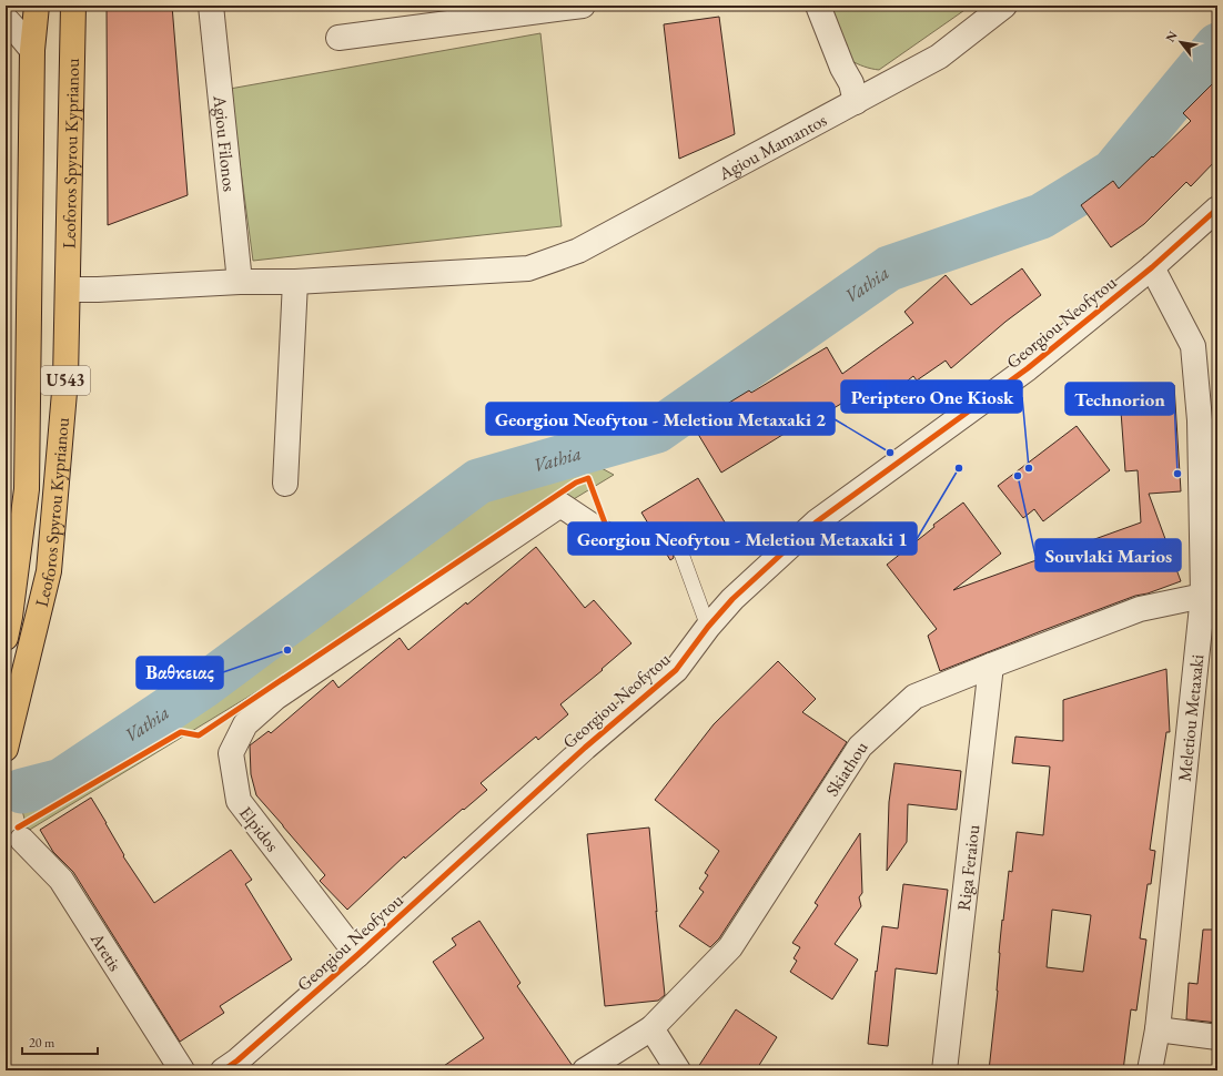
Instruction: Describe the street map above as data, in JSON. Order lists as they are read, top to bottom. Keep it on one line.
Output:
{"streets":{"main road":["Leoforos Spyrou Kyprianou","U543"],"street":["Agiou Filonos","Agiou Mamantos","Georgiou Neofytou","Meletiou Metaxaki","Skiathou","Elpidos","Riga Feraiou","Aretis"]},"crossings":[["Agiou Filonos","Agiou Mamantos"],["Agiou Mamantos","Leoforos Spyrou Kyprianou"],["Georgiou Neofytou","Meletiou Metaxaki"],["Georgiou Neofytou","Elpidos"],["Meletiou Metaxaki","Skiathou"],["Skiathou","Riga Feraiou"]],"water":["Vathia"],"places":["Georgiou Neofytou - Meletiou Metaxaki 2","Georgiou Neofytou - Meletiou Metaxaki 1","Periptero One Kiosk","Technorion","Souvlaki Marios","Βαθκειας"],"scale_bar":"20 m","north":"top left"}
